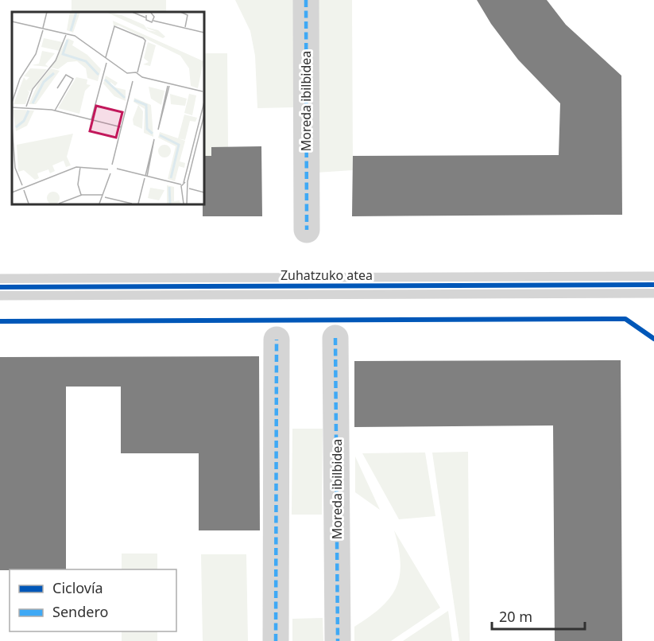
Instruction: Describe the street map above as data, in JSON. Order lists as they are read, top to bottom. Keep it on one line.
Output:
{"streets":{"street":["Moreda ibilbidea","Zuhatzuko atea"]},"legend":["Ciclovía","Sendero"],"scale_bar":"20 m"}
